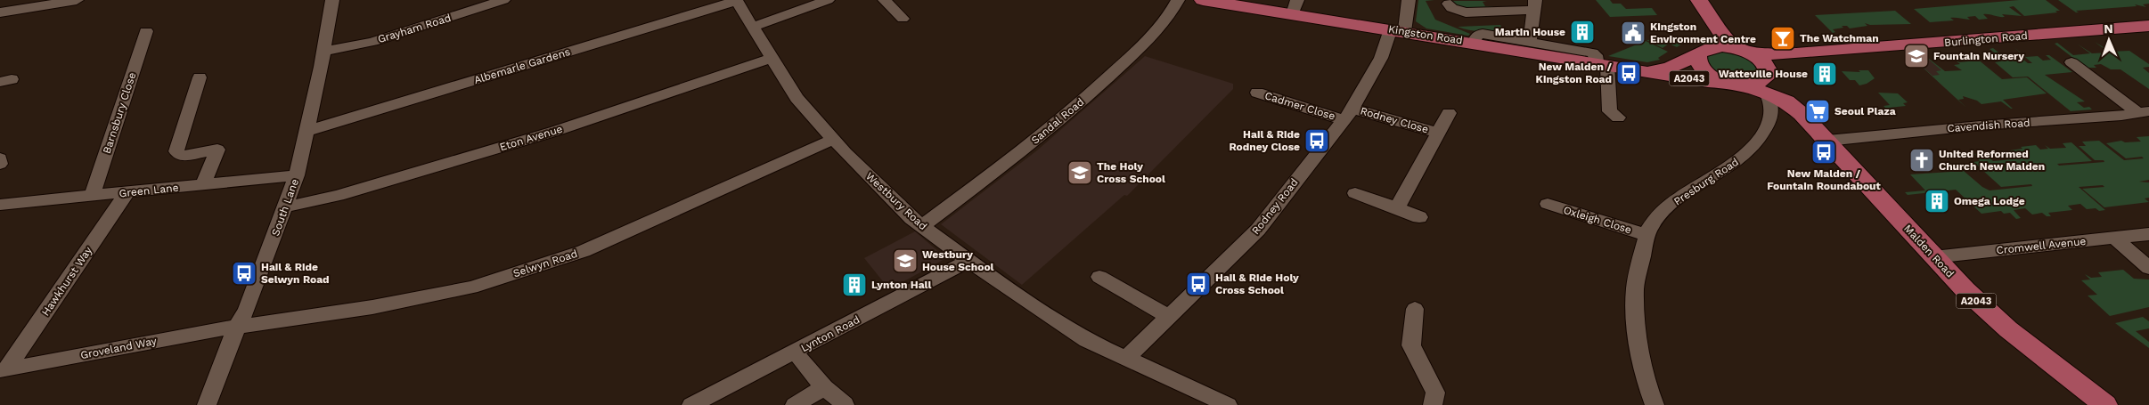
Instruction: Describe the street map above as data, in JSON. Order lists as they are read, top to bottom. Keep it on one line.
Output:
{"streets":{"main road":["Kingston Road","Burlington Road","A2043","Malden Road"],"street":["Grayham Road","Albemarle Gardens","Cadmer Close","Barnsbury Close","Rodney Close","Sandal Road","Cavendish Road","Eton Avenue","Presburg Road","Green Lane","Westbury Road","Rodney Road","South Lane","Oxleigh Close","Cromwell Avenue","Selwyn Road","Hawkhurst Way","Lynton Road","Groveland Way"]},"crossings":[["Grayham Road","South Lane"],["Kingston Road","Rodney Road"],["Kingston Road","Malden Road"],["Burlington Road","Malden Road"],["Albemarle Gardens","Westbury Road"],["Albemarle Gardens","South Lane"],["Cadmer Close","Rodney Close"],["Cadmer Close","Rodney Road"],["Barnsbury Close","Green Lane"],["Rodney Close","Rodney Road"],["Sandal Road","Westbury Road"],["Cavendish Road","Malden Road"],["Eton Avenue","Westbury Road"],["Eton Avenue","South Lane"],["Presburg Road","Oxleigh Close"],["Green Lane","South Lane"],["Green Lane","Hawkhurst Way"],["Westbury Road","Rodney Road"],["Westbury Road","Selwyn Road"],["Westbury Road","Lynton Road"],["South Lane","Selwyn Road"],["South Lane","Groveland Way"],["Cromwell Avenue","Malden Road"],["Selwyn Road","Groveland Way"],["Hawkhurst Way","Groveland Way"]],"places":{"building":["Martin House","Watteville House","Omega Lodge","Lynton Hall"],"public building":["Kingston Environment Centre"],"bar":["The Watchman"],"school or university":["Fountain Nursery","The Holy Cross School","Westbury House School"],"bus stop":["New Malden / Kingston Road","Hail & Ride Rodney Close","New Malden / Fountain Roundabout","Hail & Ride Selwyn Road","Hail & Ride Holy Cross School"],"supermarket":["Seoul Plaza"],"church":["United Reformed Church New Malden"]},"north":"top"}
